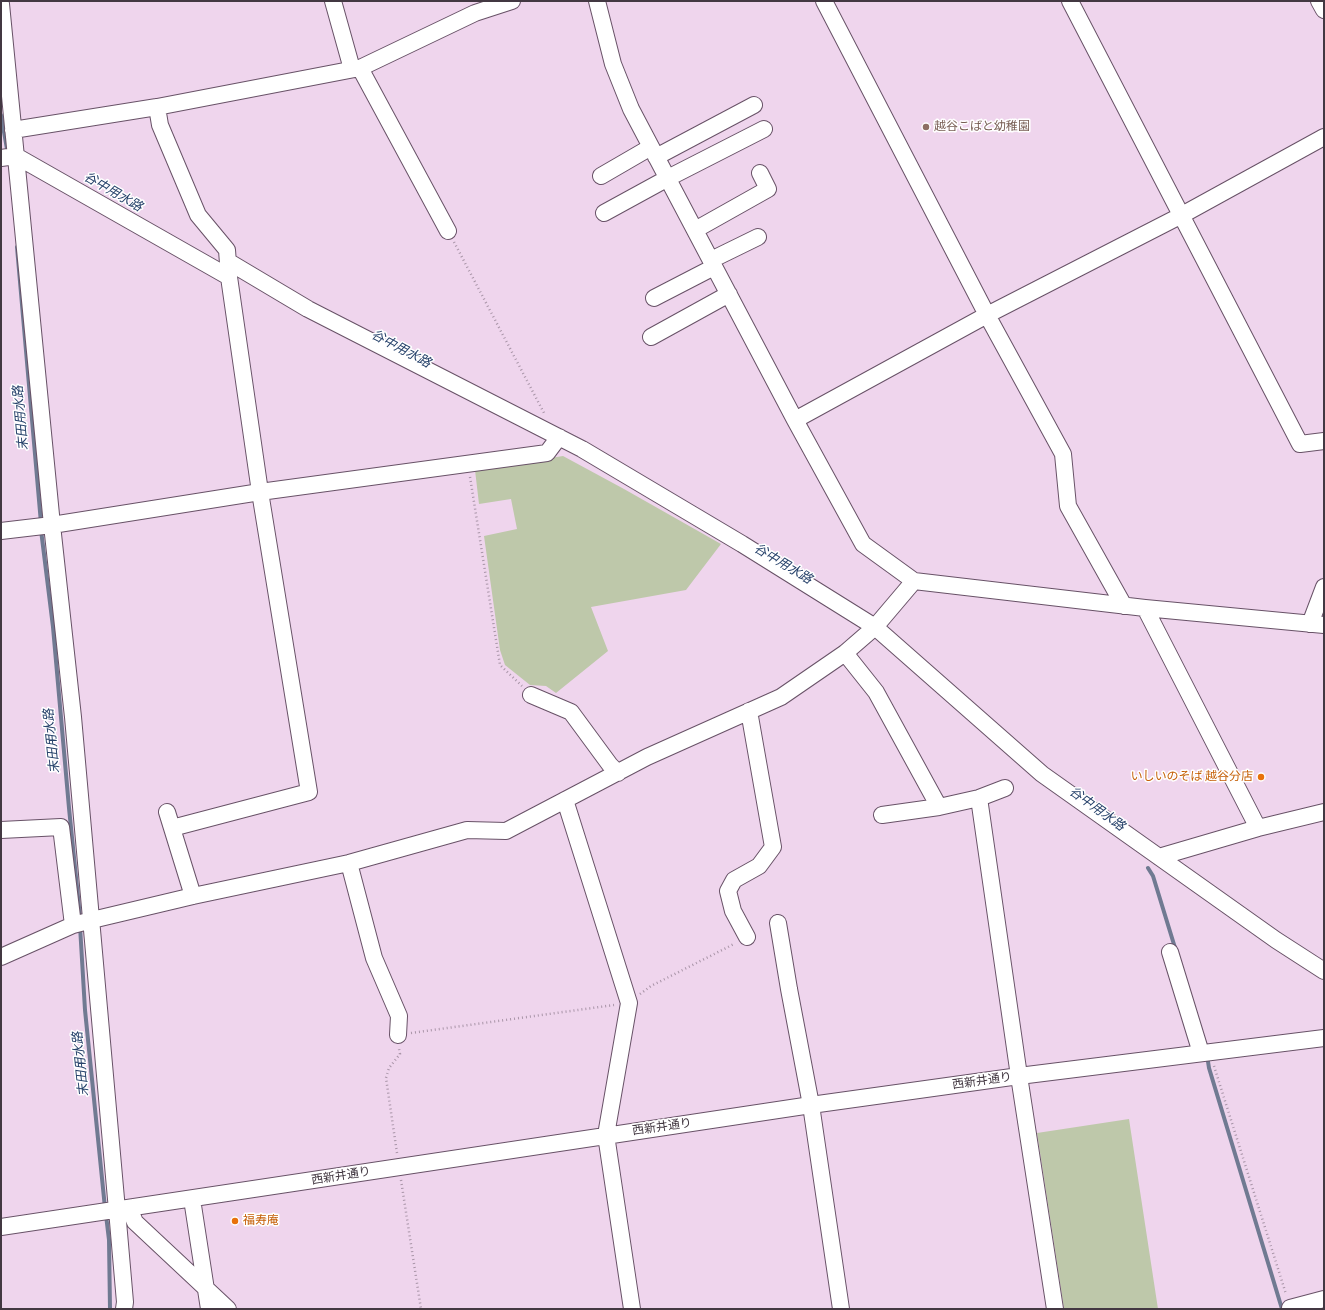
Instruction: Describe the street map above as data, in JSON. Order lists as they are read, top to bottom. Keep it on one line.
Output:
{"streets":{"street":["西新井通り"]},"water":["谷中用水路","末田用水路"],"places":["越谷こばと幼稚園","いしいのそば 越谷分店","福寿庵"]}
